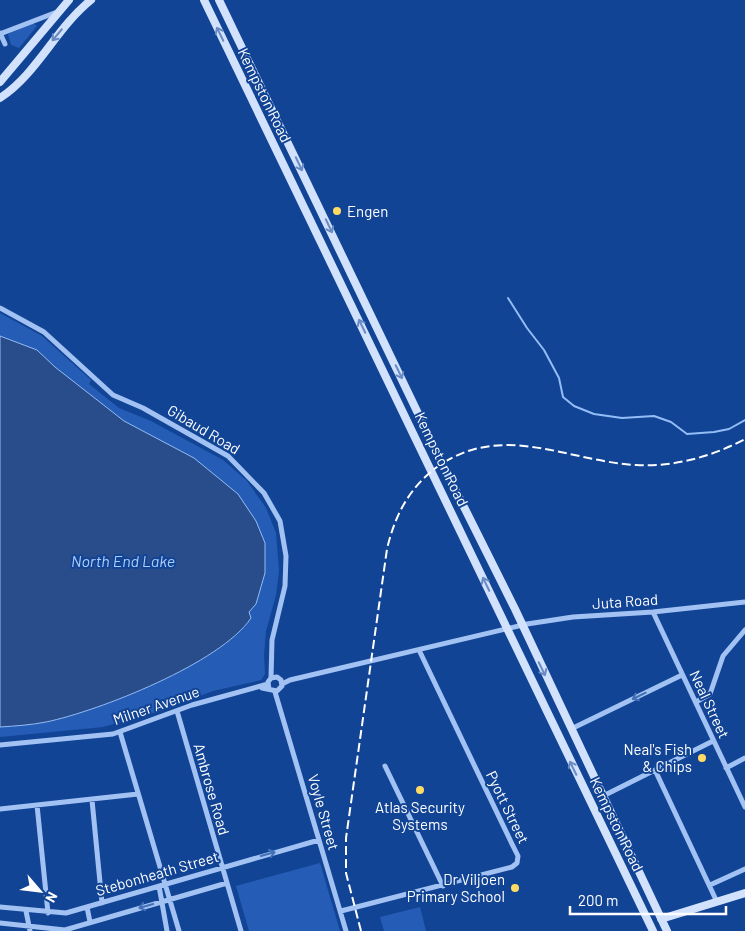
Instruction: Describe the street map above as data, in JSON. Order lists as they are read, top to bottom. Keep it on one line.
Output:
{"streets":{"main road":["Kempston Road"],"street":["Gibaud Road","Juta Road","Neal Street","Milner Avenue","Ambrose Road","Pyott Street","Voyle Street","Stebonheath Street"]},"crossings":[["Kempston Road","Juta Road"],["Gibaud Road","Milner Avenue"],["Juta Road","Neal Street"],["Milner Avenue","Ambrose Road"],["Ambrose Road","Stebonheath Street"],["Pyott Street","Voyle Street"],["Voyle Street","Stebonheath Street"]],"water":["North End Lake"],"places":["Engen","Neal's Fish & Chips","Atlas Security Systems","Dr Viljoen Primary School"],"scale_bar":"200 m","north":"bottom right"}
